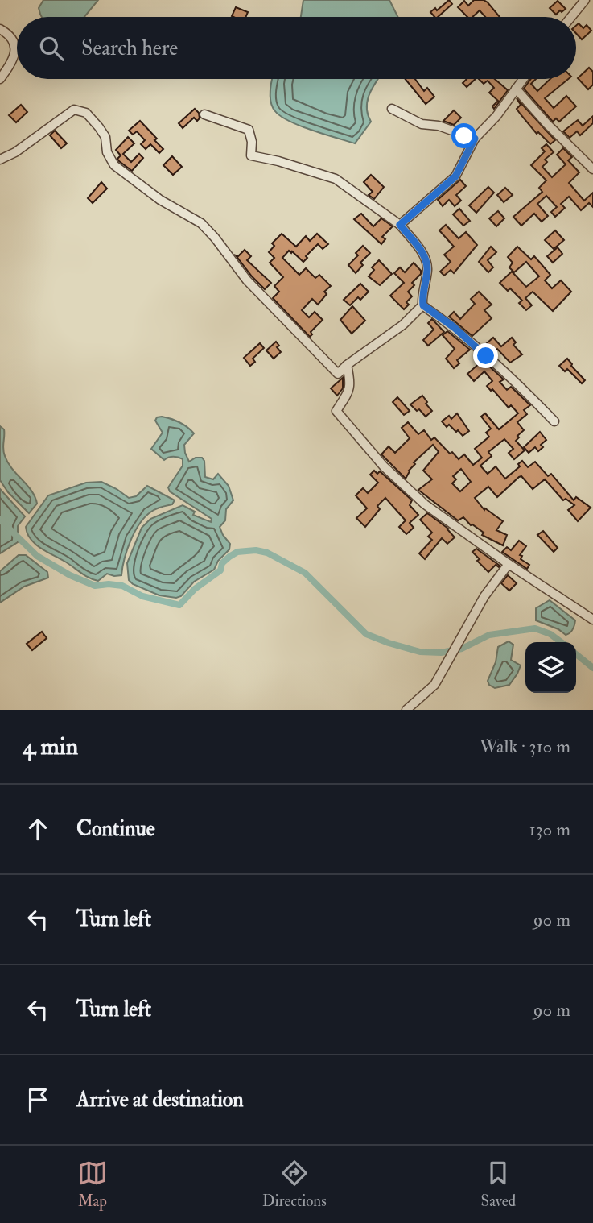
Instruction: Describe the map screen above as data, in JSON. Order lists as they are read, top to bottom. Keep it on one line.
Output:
{"page":{"search":"Search here","heading":["4 min","Walk · 310 m"],"list":[["Continue","130 m"],["Turn left","90 m"],["Turn left","90 m"],"Arrive at destination"],"nav":["Map","Directions","Saved"]}}
